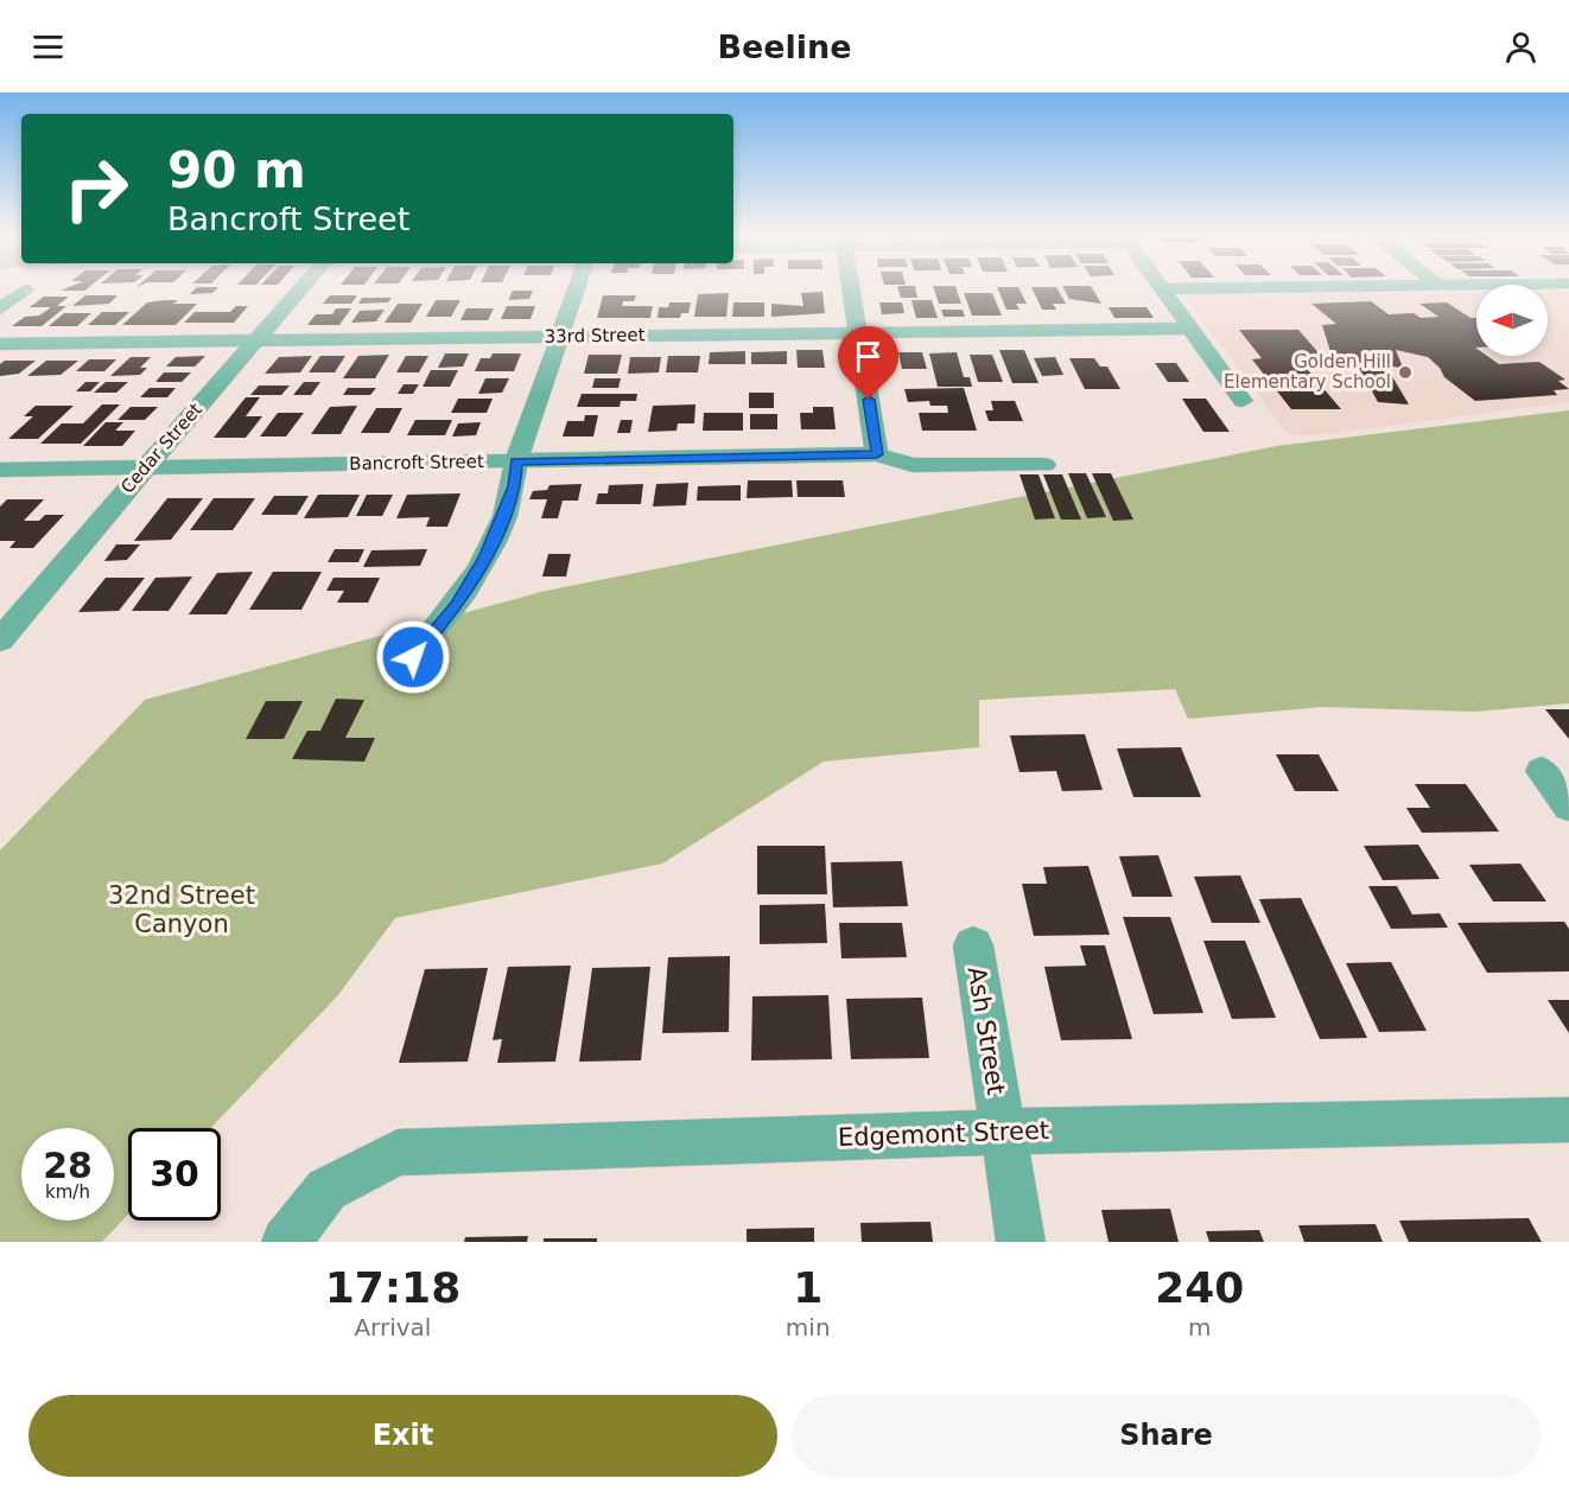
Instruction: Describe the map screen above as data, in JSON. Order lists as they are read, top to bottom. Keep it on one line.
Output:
{"streets":{"street":["33rd Street","Cedar Street","Bancroft Street","Ash Street","Edgemont Street"]},"crossings":[["33rd Street","Cedar Street"],["Cedar Street","Bancroft Street"],["Ash Street","Edgemont Street"]],"parks":["32nd Street Canyon"],"places":["Golden Hill Elementary School"],"north":"left","page":{"header":"Beeline","turn":["90 m","Bancroft Street"],"speed":"28 km/h","limit":"30","eta":["17:18","Arrival","1","min","240","m"],"buttons":["Exit","Share"]}}
